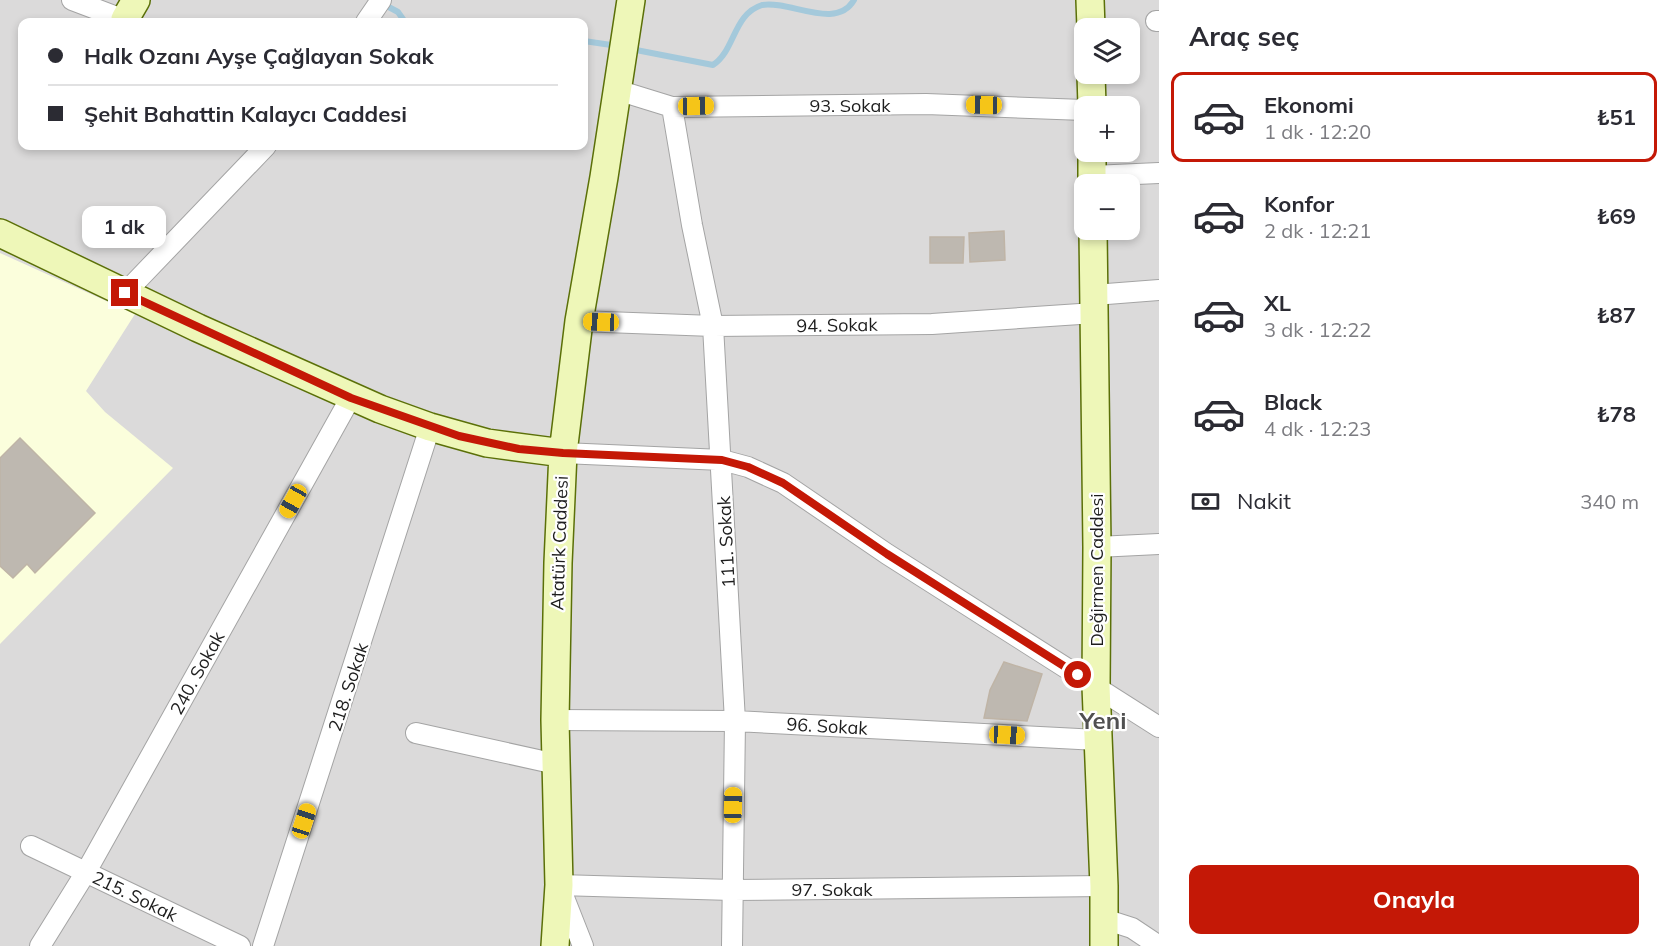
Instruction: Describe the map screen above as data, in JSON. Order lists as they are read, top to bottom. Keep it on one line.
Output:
{"streets":{"street":["93. Sokak","94. Sokak","111. Sokak","Atatürk Caddesi","Değirmen Caddesi","240. Sokak","218. Sokak","96. Sokak","97. Sokak","215. Sokak"]},"crossings":[["93. Sokak","111. Sokak"],["93. Sokak","Atatürk Caddesi"],["94. Sokak","111. Sokak"],["94. Sokak","Atatürk Caddesi"],["94. Sokak","Değirmen Caddesi"],["111. Sokak","96. Sokak"],["111. Sokak","97. Sokak"],["Atatürk Caddesi","96. Sokak"],["Atatürk Caddesi","97. Sokak"],["Değirmen Caddesi","96. Sokak"],["Değirmen Caddesi","97. Sokak"],["240. Sokak","215. Sokak"]],"districts":["Yeni"],"page":{"heading":"Araç seç","map_buttons":["+","−"],"banner":["Halk Ozanı Ayşe Çağlayan Sokak","Şehit Bahattin Kalaycı Caddesi"],"list":[{"name":"Ekonomi","note":"1 dk · 12:20","value":"₺51"},{"name":"Konfor","note":"2 dk · 12:21","value":"₺69"},{"name":"XL","note":"3 dk · 12:22","value":"₺87"},{"name":"Black","note":"4 dk · 12:23","value":"₺78"}],"bubble":"1 dk","pay":["Nakit","340 m"],"buttons":"Onayla"}}
